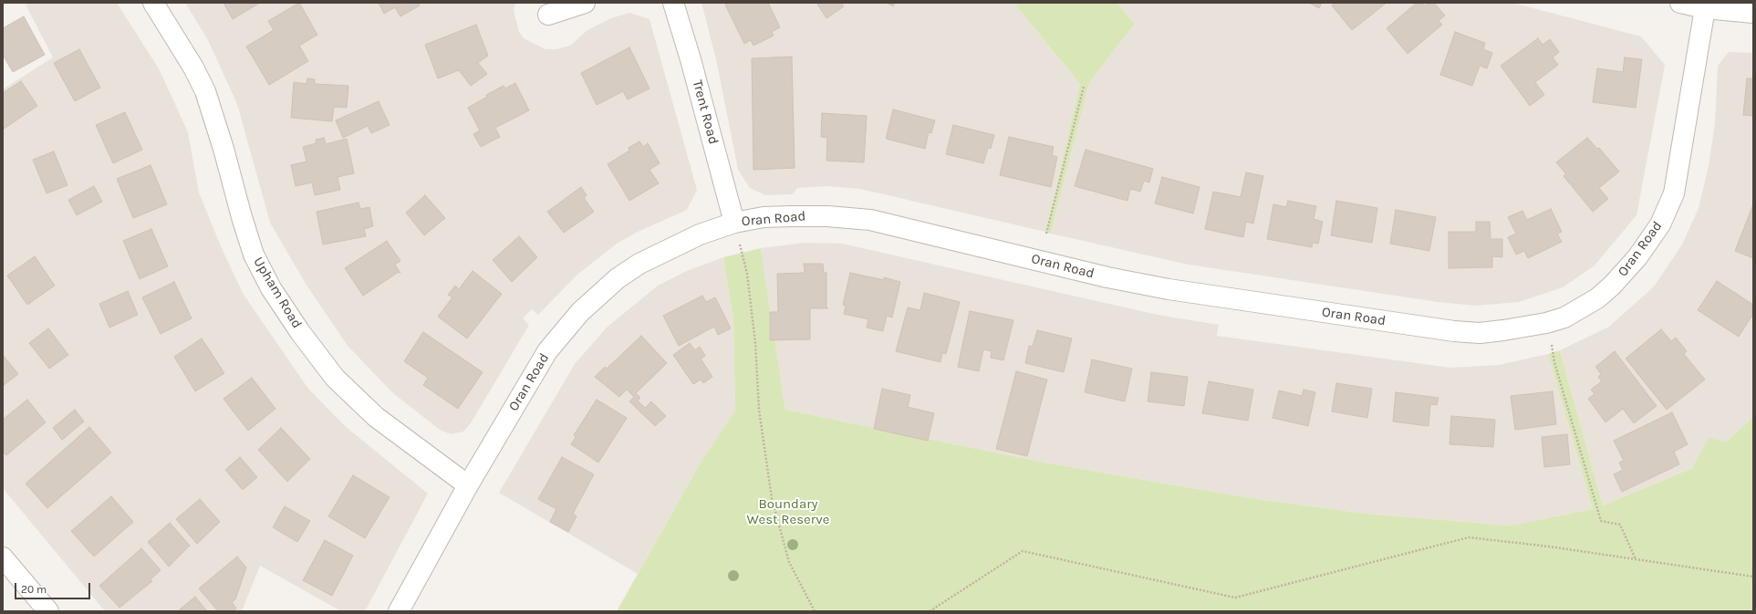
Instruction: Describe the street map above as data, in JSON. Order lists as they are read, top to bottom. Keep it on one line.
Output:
{"streets":{"street":["Trent Road","Oran Road","Upham Road"]},"crossings":[["Trent Road","Oran Road"],["Oran Road","Upham Road"]],"parks":["Boundary West Reserve"],"scale_bar":"20 m"}
